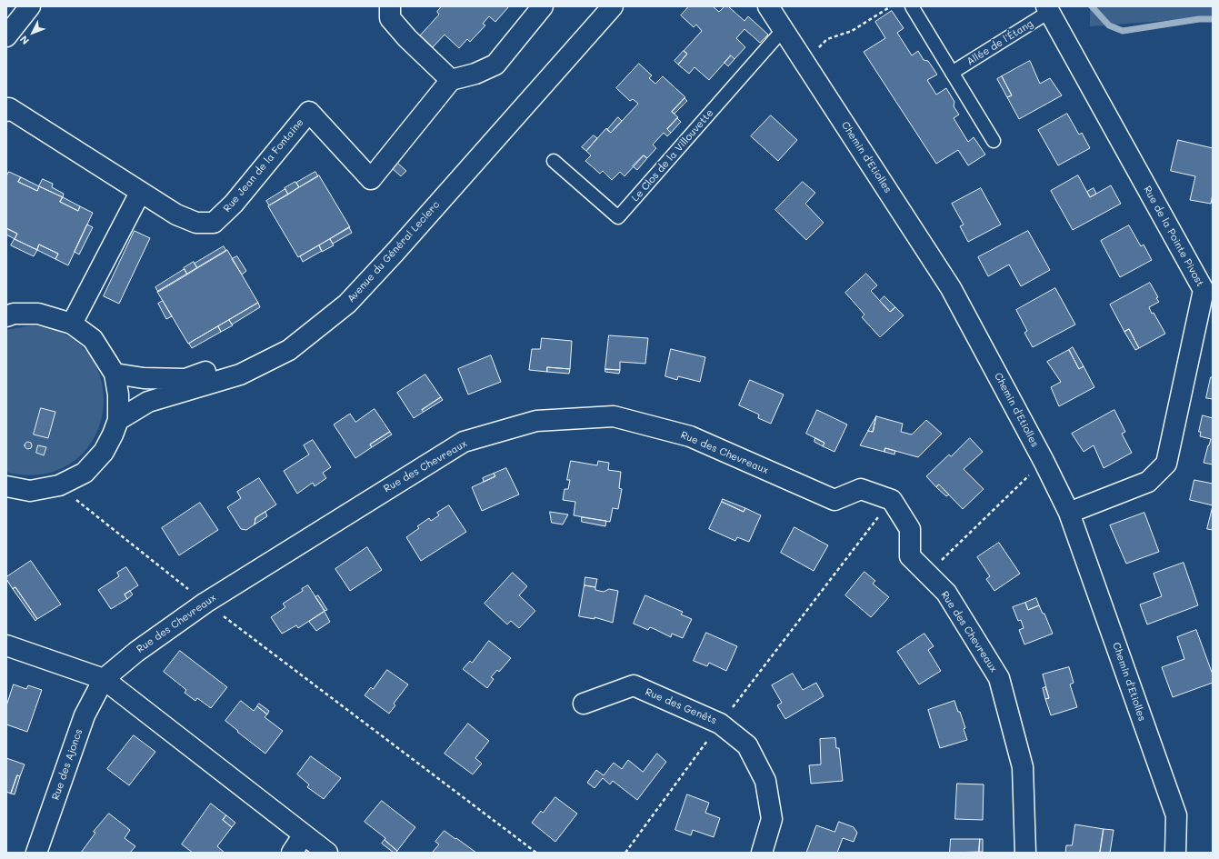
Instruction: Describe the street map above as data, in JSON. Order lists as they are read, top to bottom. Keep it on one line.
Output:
{"streets":{"street":["Chemin d'Etiolles","Rue Jean de la Fontaine","Rue de la Pointe Pivost","Avenue du Général Leclerc","Rue des Chevreaux","Rue des Genêts","Rue des Ajoncs"],"lane":["Allée de l'Étang","Le Clos de la Villouvette"]},"crossings":[["Allée de l'Étang","Rue de la Pointe Pivost"],["Le Clos de la Villouvette","Chemin d'Etiolles"],["Chemin d'Etiolles","Rue de la Pointe Pivost"],["Rue des Chevreaux","Rue des Ajoncs"]],"north":"bottom left"}
